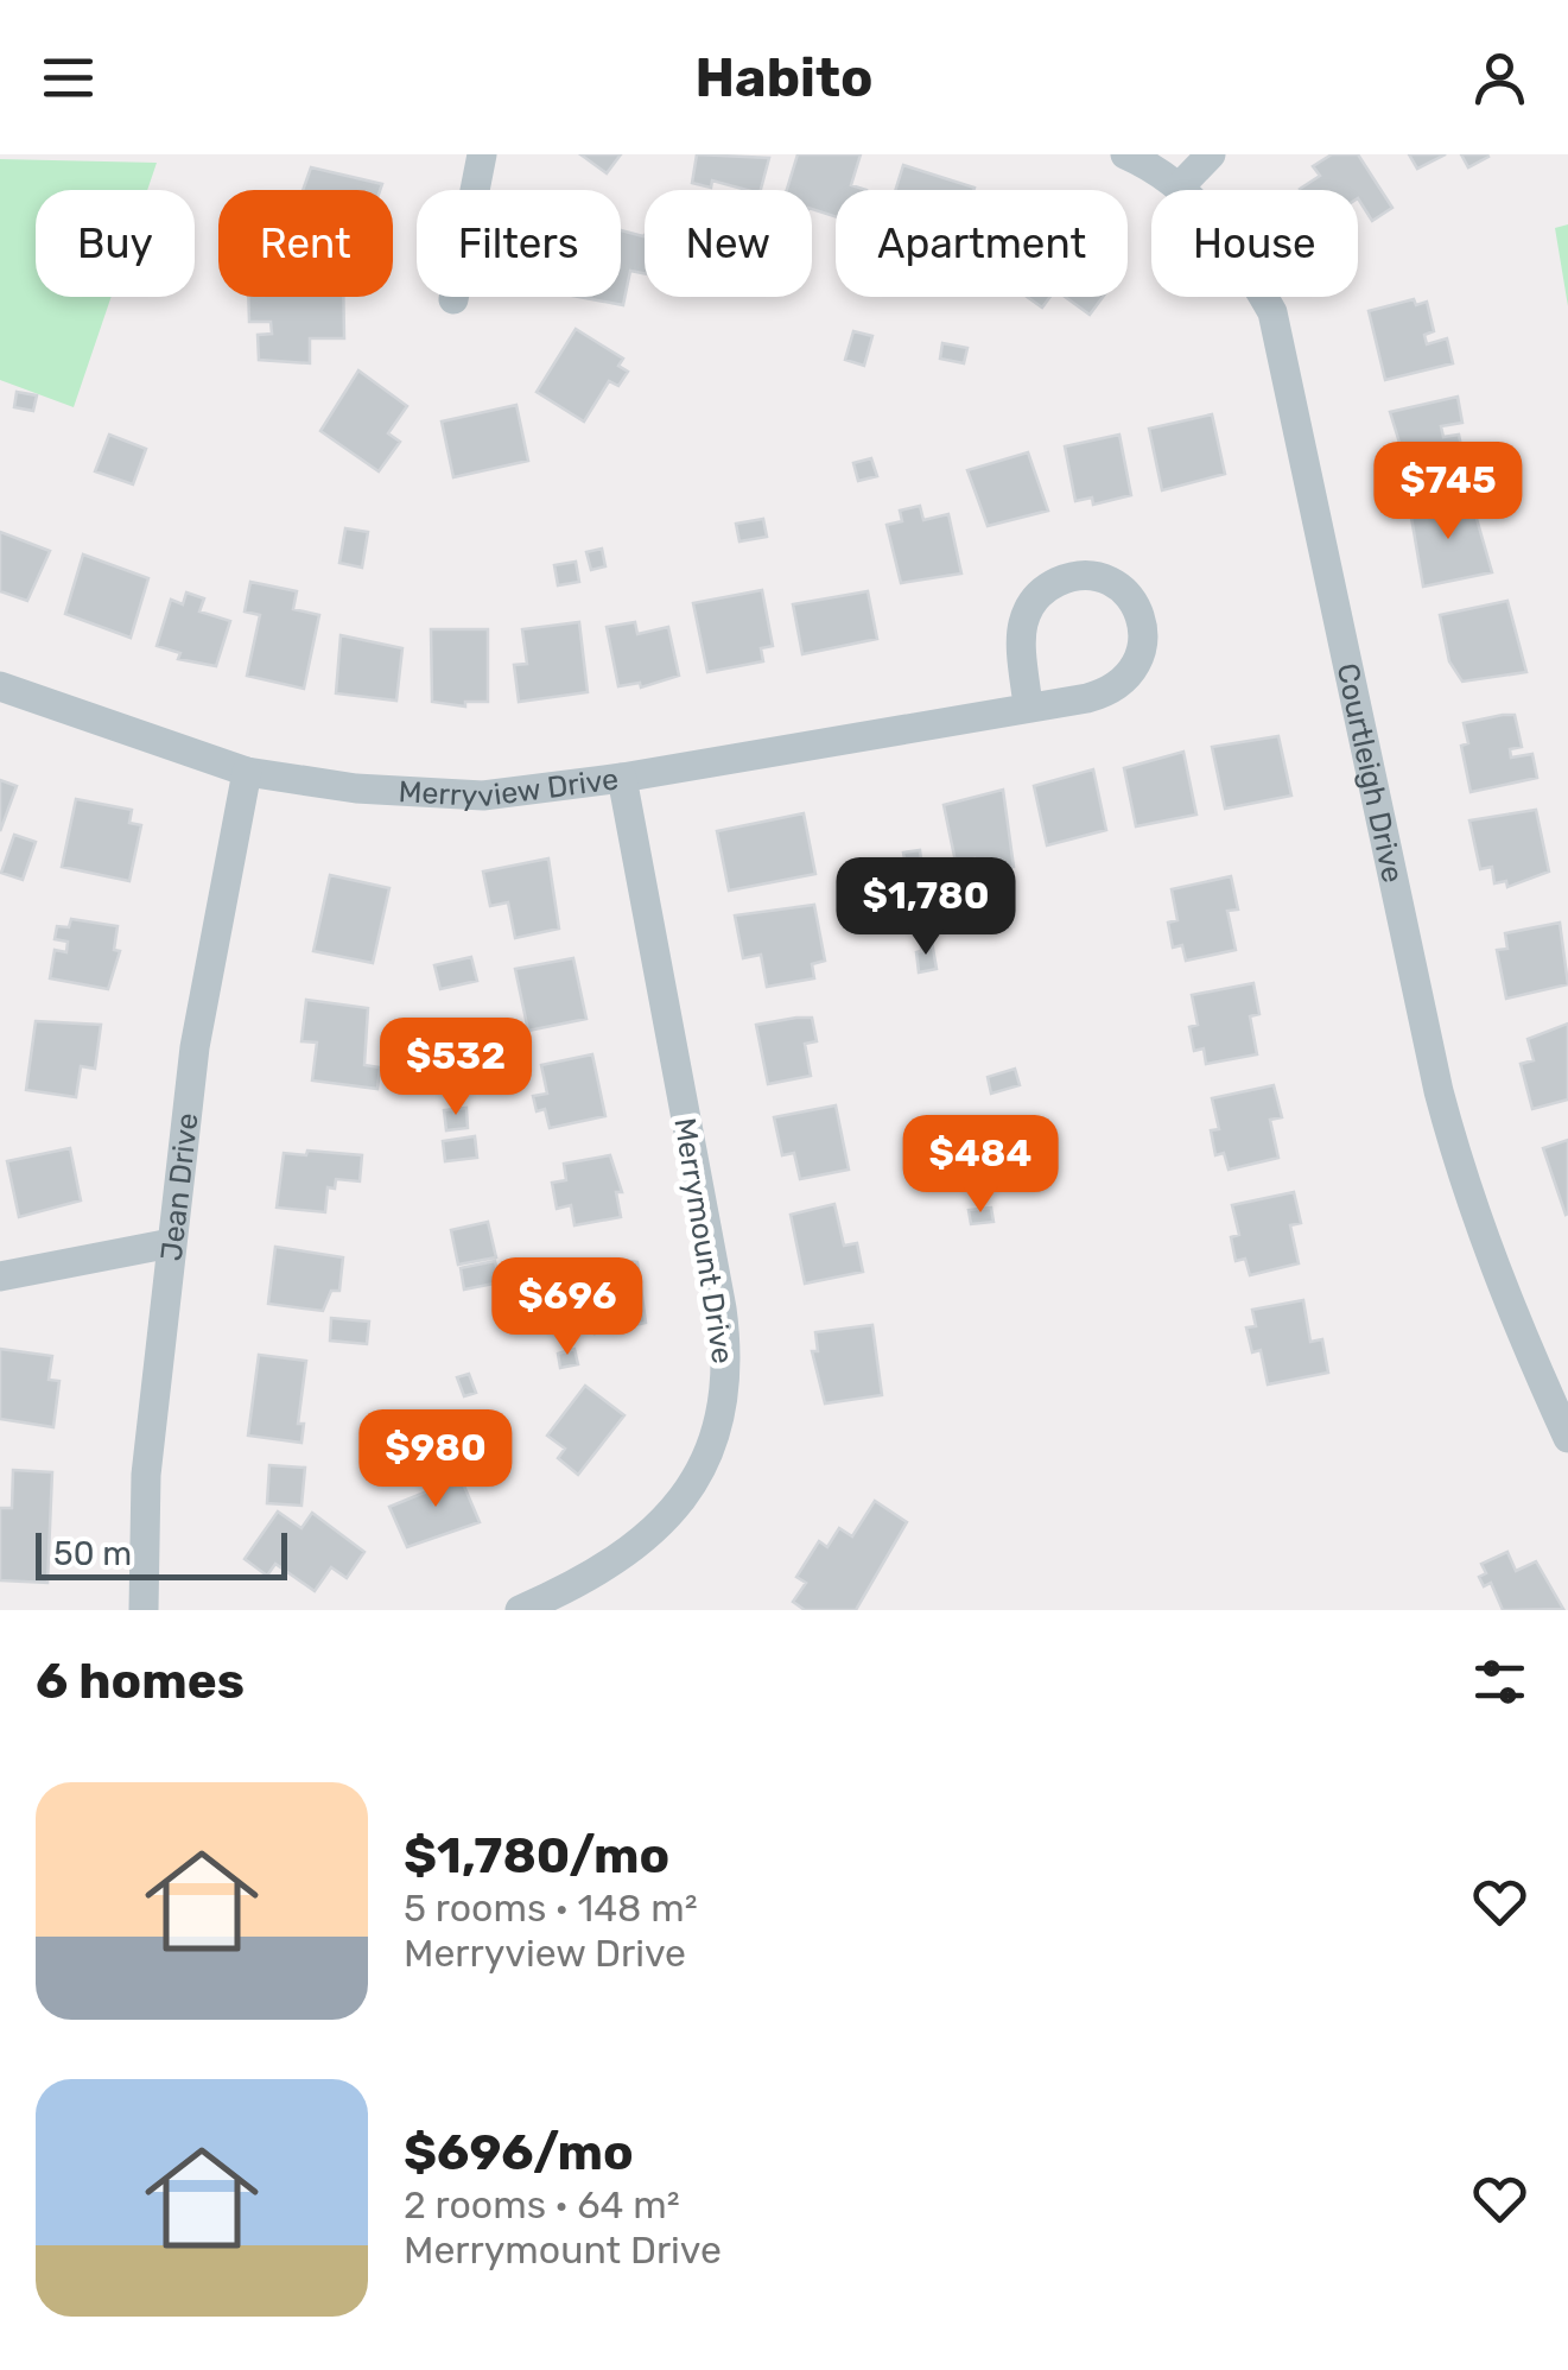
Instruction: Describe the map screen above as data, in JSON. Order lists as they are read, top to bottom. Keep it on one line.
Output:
{"streets":{"street":["Courtleigh Drive","Merryview Drive","Jean Drive","Merrymount Drive"]},"crossings":[["Merryview Drive","Jean Drive"],["Merryview Drive","Merrymount Drive"]],"scale_bar":"50 m","page":{"header":"Habito","chip":["Buy","Rent","Filters","New","Apartment","House"],"price":["$745","$1,780","$532","$484","$696","$980"],"scale":"50 m","heading":"6 homes","list":[{"name":"$1,780/mo","note":"5 rooms · 148 m² · Merryview Drive"},{"name":"$696/mo","note":"2 rooms · 64 m² · Merrymount Drive"}]}}
